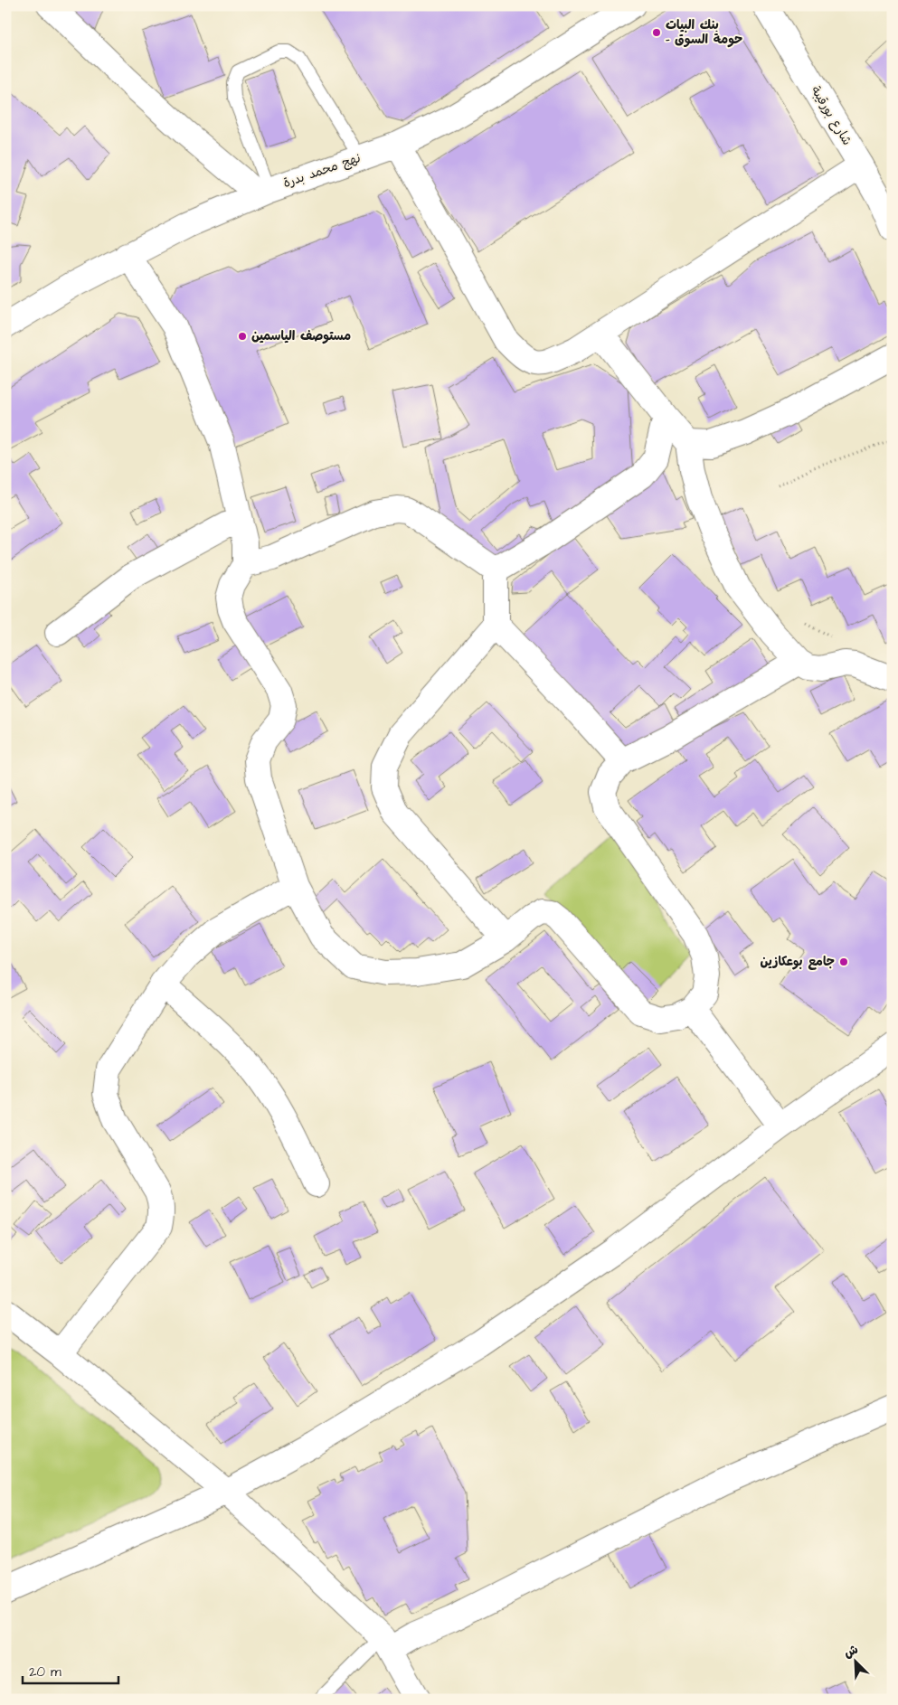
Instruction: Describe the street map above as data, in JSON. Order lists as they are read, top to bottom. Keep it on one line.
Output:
{"streets":{"street":["شارع بورقيبة","نهج محمد بدرة"]},"places":["بنك البيات - حومة السوق","مستوصف الياسمين","جامع بوعكازين"],"scale_bar":"20 m","north":"top left"}
